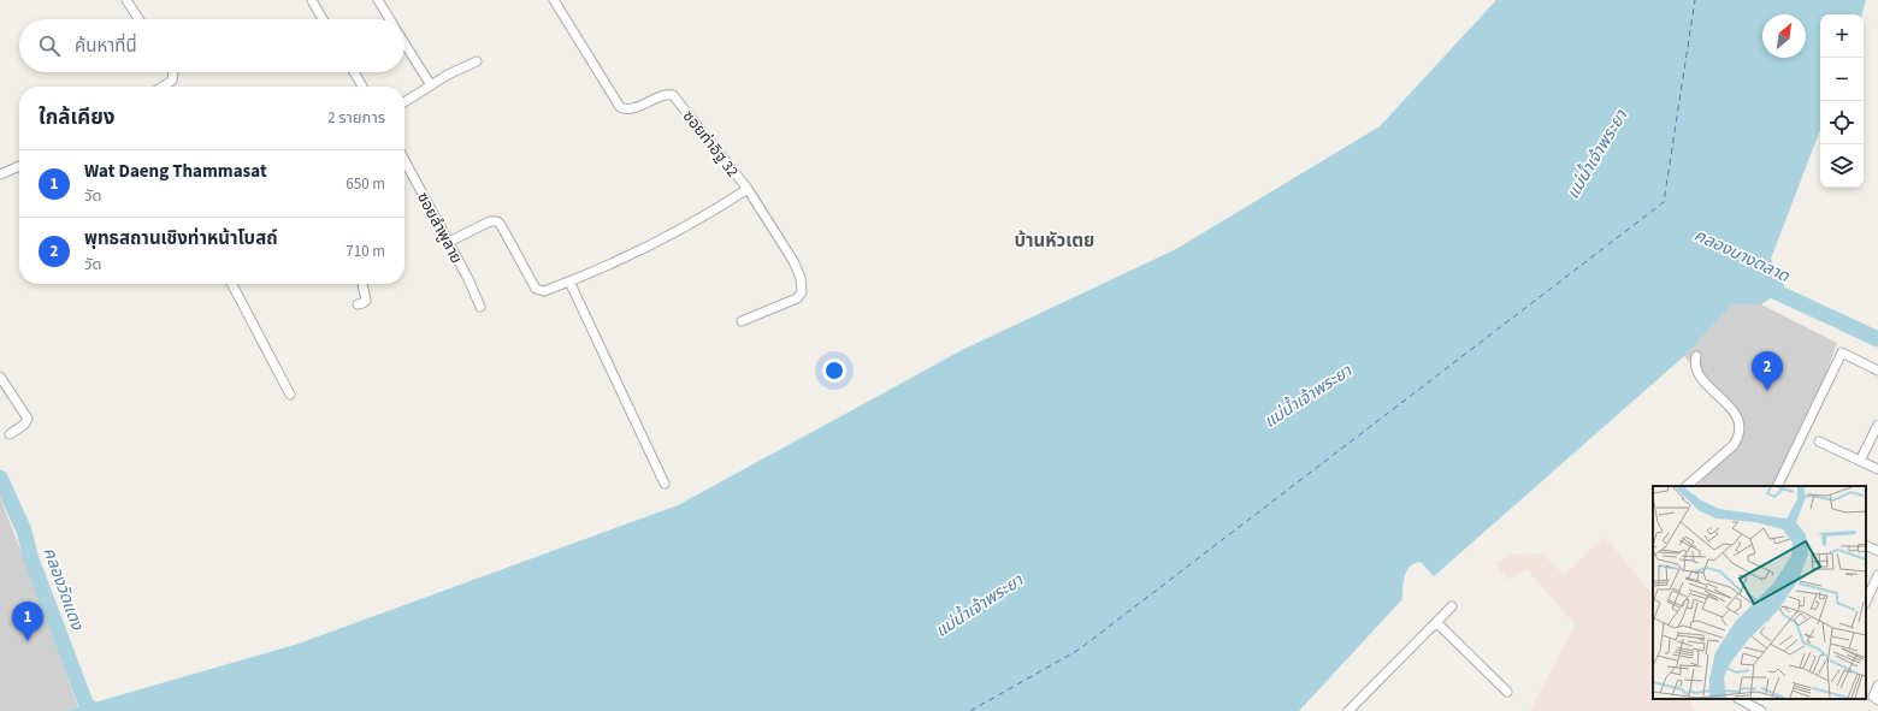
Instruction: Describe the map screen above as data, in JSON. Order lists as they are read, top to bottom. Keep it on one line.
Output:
{"streets":{"street":["ซอยท่าอิฐ 32","ซอยลำพูลาย"]},"districts":["บ้านหัวเตย"],"water":["แม่น้ำเจ้าพระยา","คลองบางตลาด","คลองวัดแดง"],"north":"top right","page":{"map_buttons":["+","−"],"search":"ค้นหาที่นี่","heading":["ใกล้เคียง","2 รายการ"],"list":[{"mark":"1","name":"Wat Daeng Thammasat","note":"วัด","value":"650 m"},{"mark":"2","name":"พุทธสถานเชิงท่าหน้าโบสถ์","note":"วัด","value":"710 m"}],"pins":["2","1"]}}
